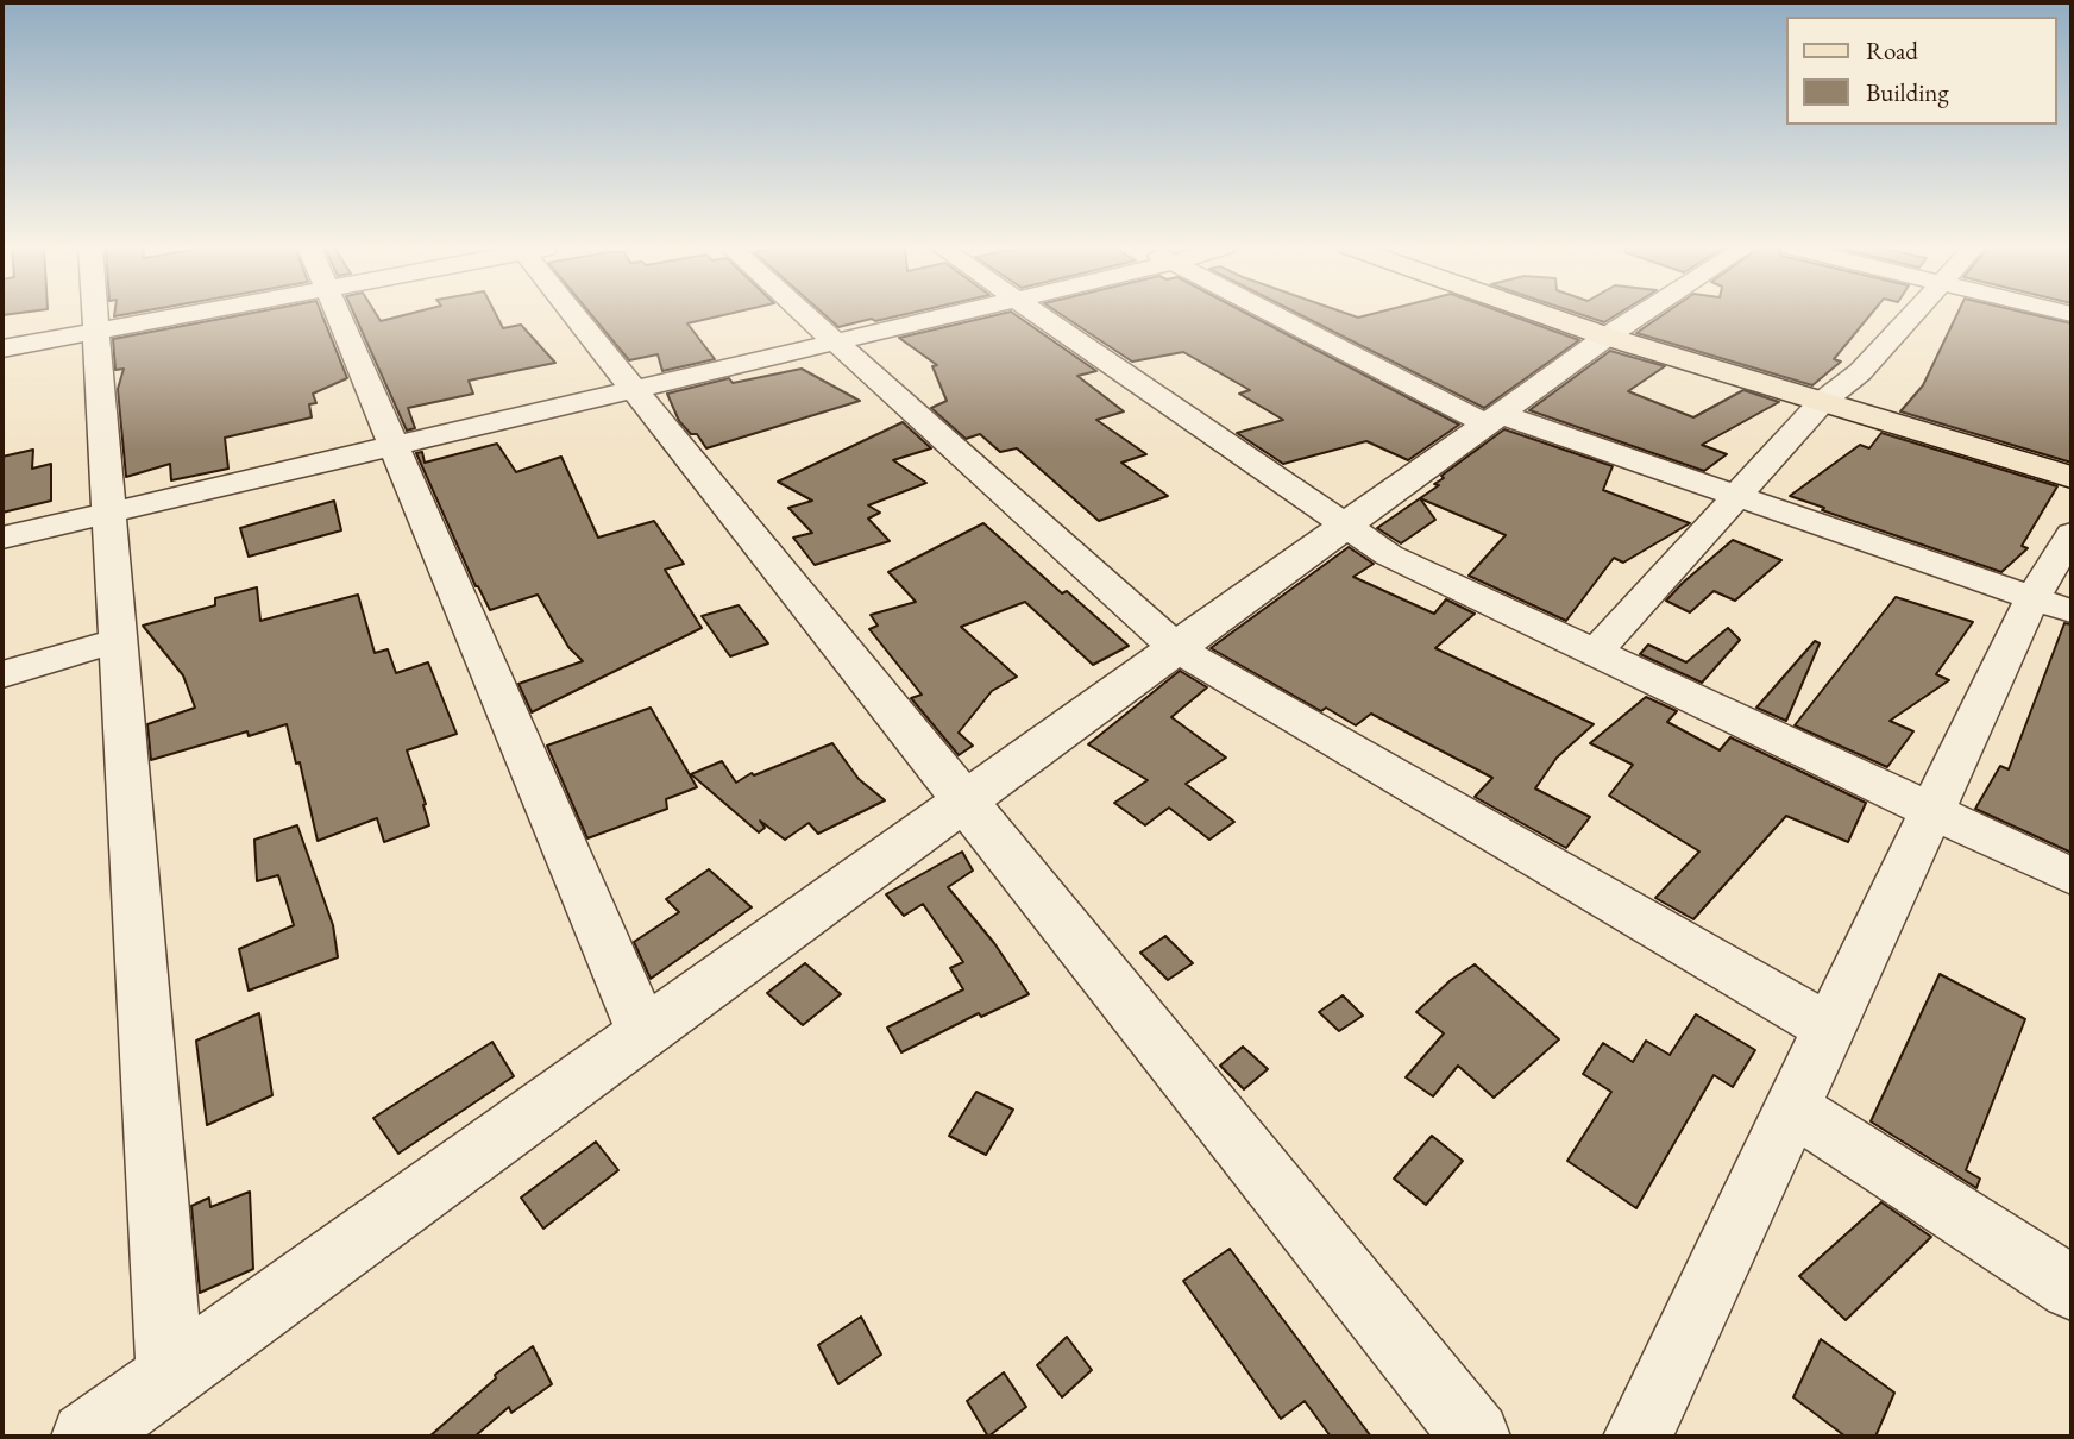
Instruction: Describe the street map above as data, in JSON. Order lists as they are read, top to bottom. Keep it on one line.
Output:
{"legend":["Road","Building"]}
